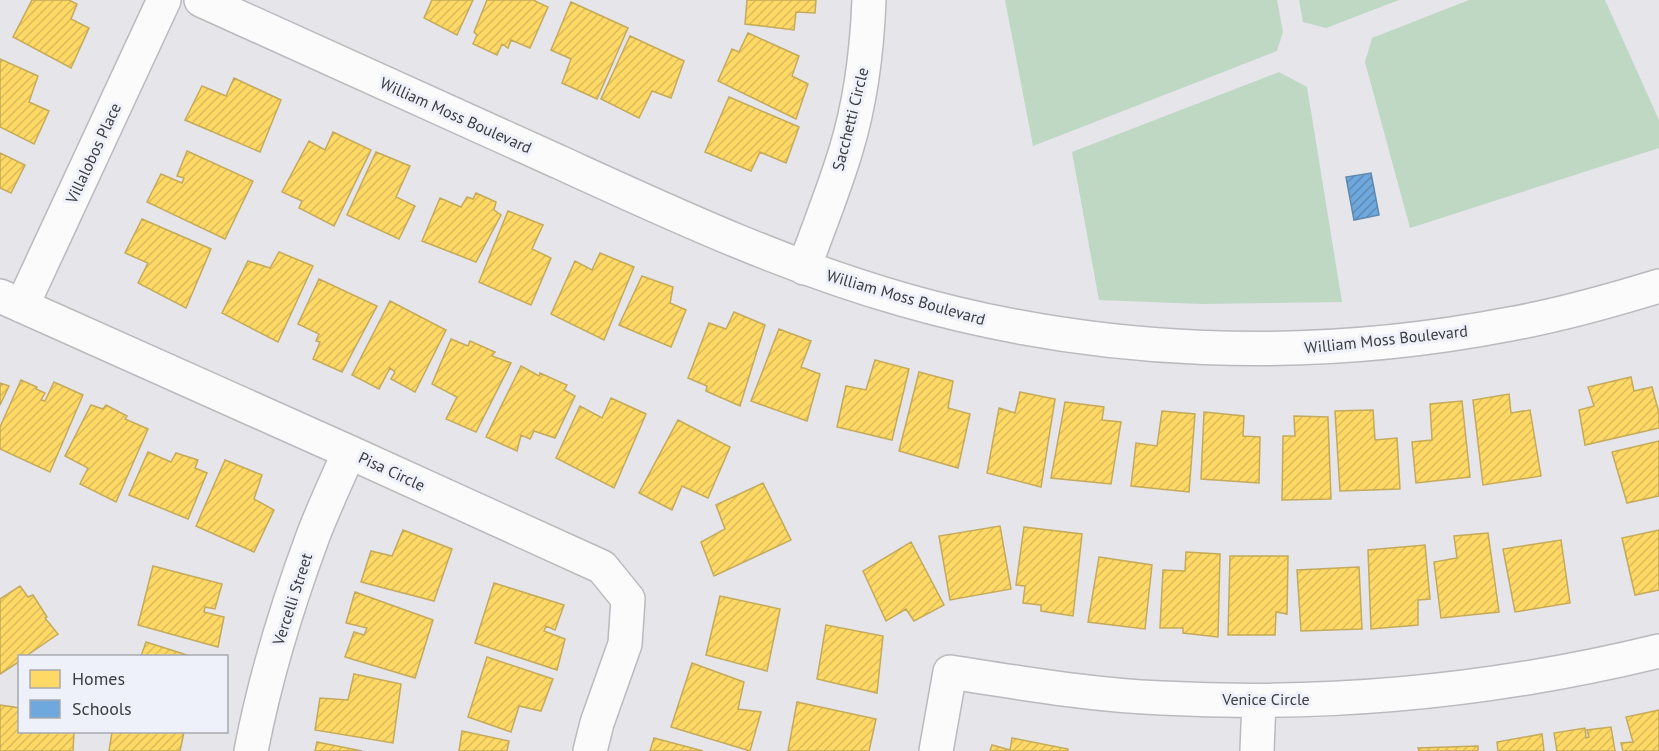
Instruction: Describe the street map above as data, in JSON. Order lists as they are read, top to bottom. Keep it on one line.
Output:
{"streets":{"street":["William Moss Boulevard","Sacchetti Circle","Villalobos Place","Pisa Circle","Vercelli Street","Venice Circle"]},"crossings":[["William Moss Boulevard","Sacchetti Circle"],["Villalobos Place","Pisa Circle"],["Pisa Circle","Vercelli Street"]],"legend":["Homes","Schools"]}
